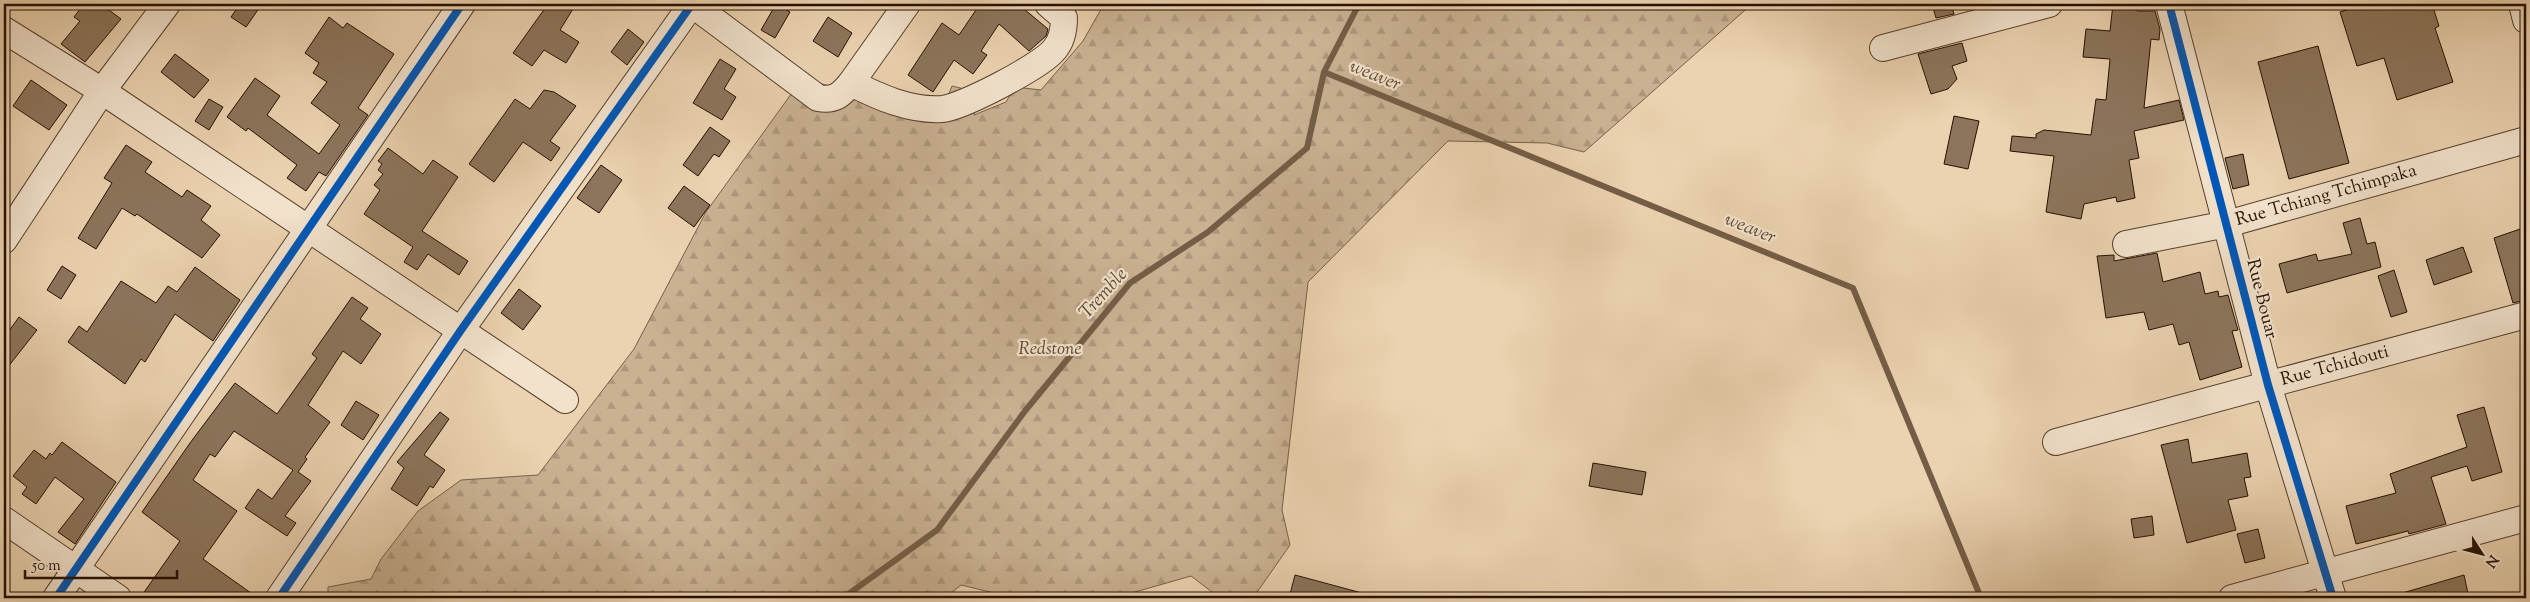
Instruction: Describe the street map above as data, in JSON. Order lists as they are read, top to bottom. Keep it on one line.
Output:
{"streets":{"street":["Rue Tchiang Tchimpaka","Rue Bouar","Rue Tchidouti"]},"crossings":[["Rue Tchiang Tchimpaka","Rue Bouar"],["Rue Bouar","Rue Tchidouti"]],"water":["weaver","Tremble"],"parks":["Redstone"],"scale_bar":"50 m","north":"bottom right"}
